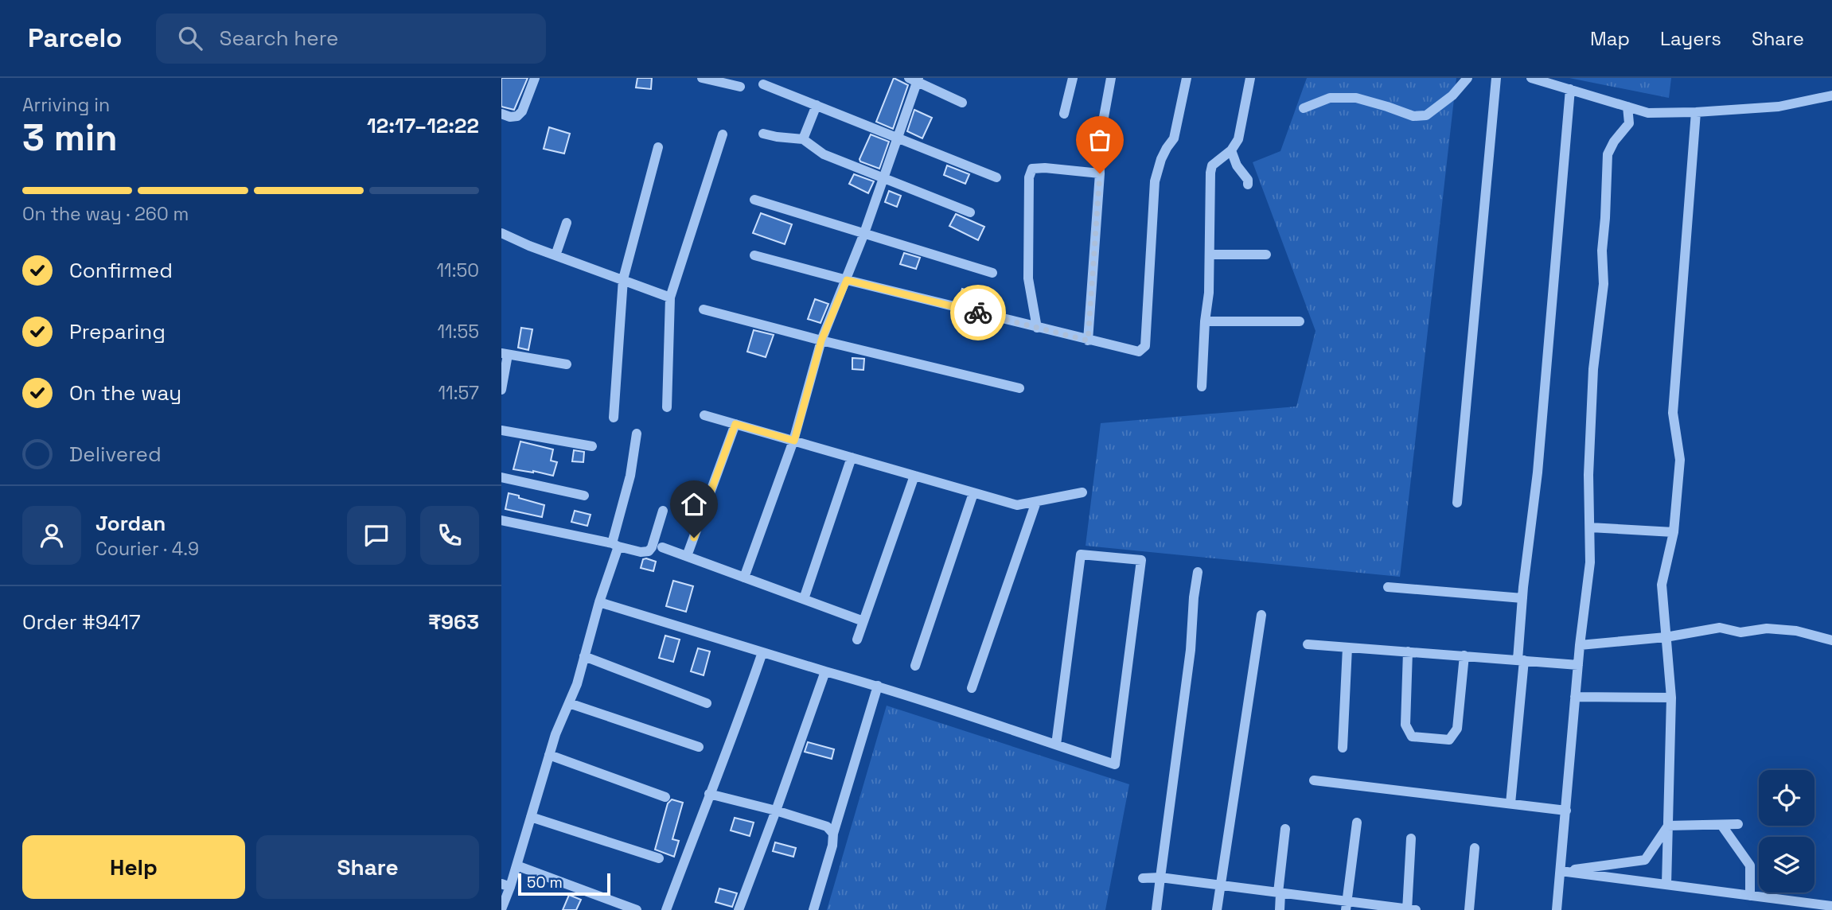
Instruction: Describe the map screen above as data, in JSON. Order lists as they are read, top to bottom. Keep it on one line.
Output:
{"scale_bar":"50 m","page":{"header":"Parcelo","search":"Search here","nav":["Map","Layers","Share"],"heading":["3 min","Arriving in","12:17–12:22"],"panel":["Jordan","Courier · 4.9","Order #9417","₹963"],"bar":"On the way · 260 m","list":[["Confirmed","11:50"],["Preparing","11:55"],["On the way","11:57"],"Delivered"],"buttons":["Help","Share"],"scale":"50 m"}}
